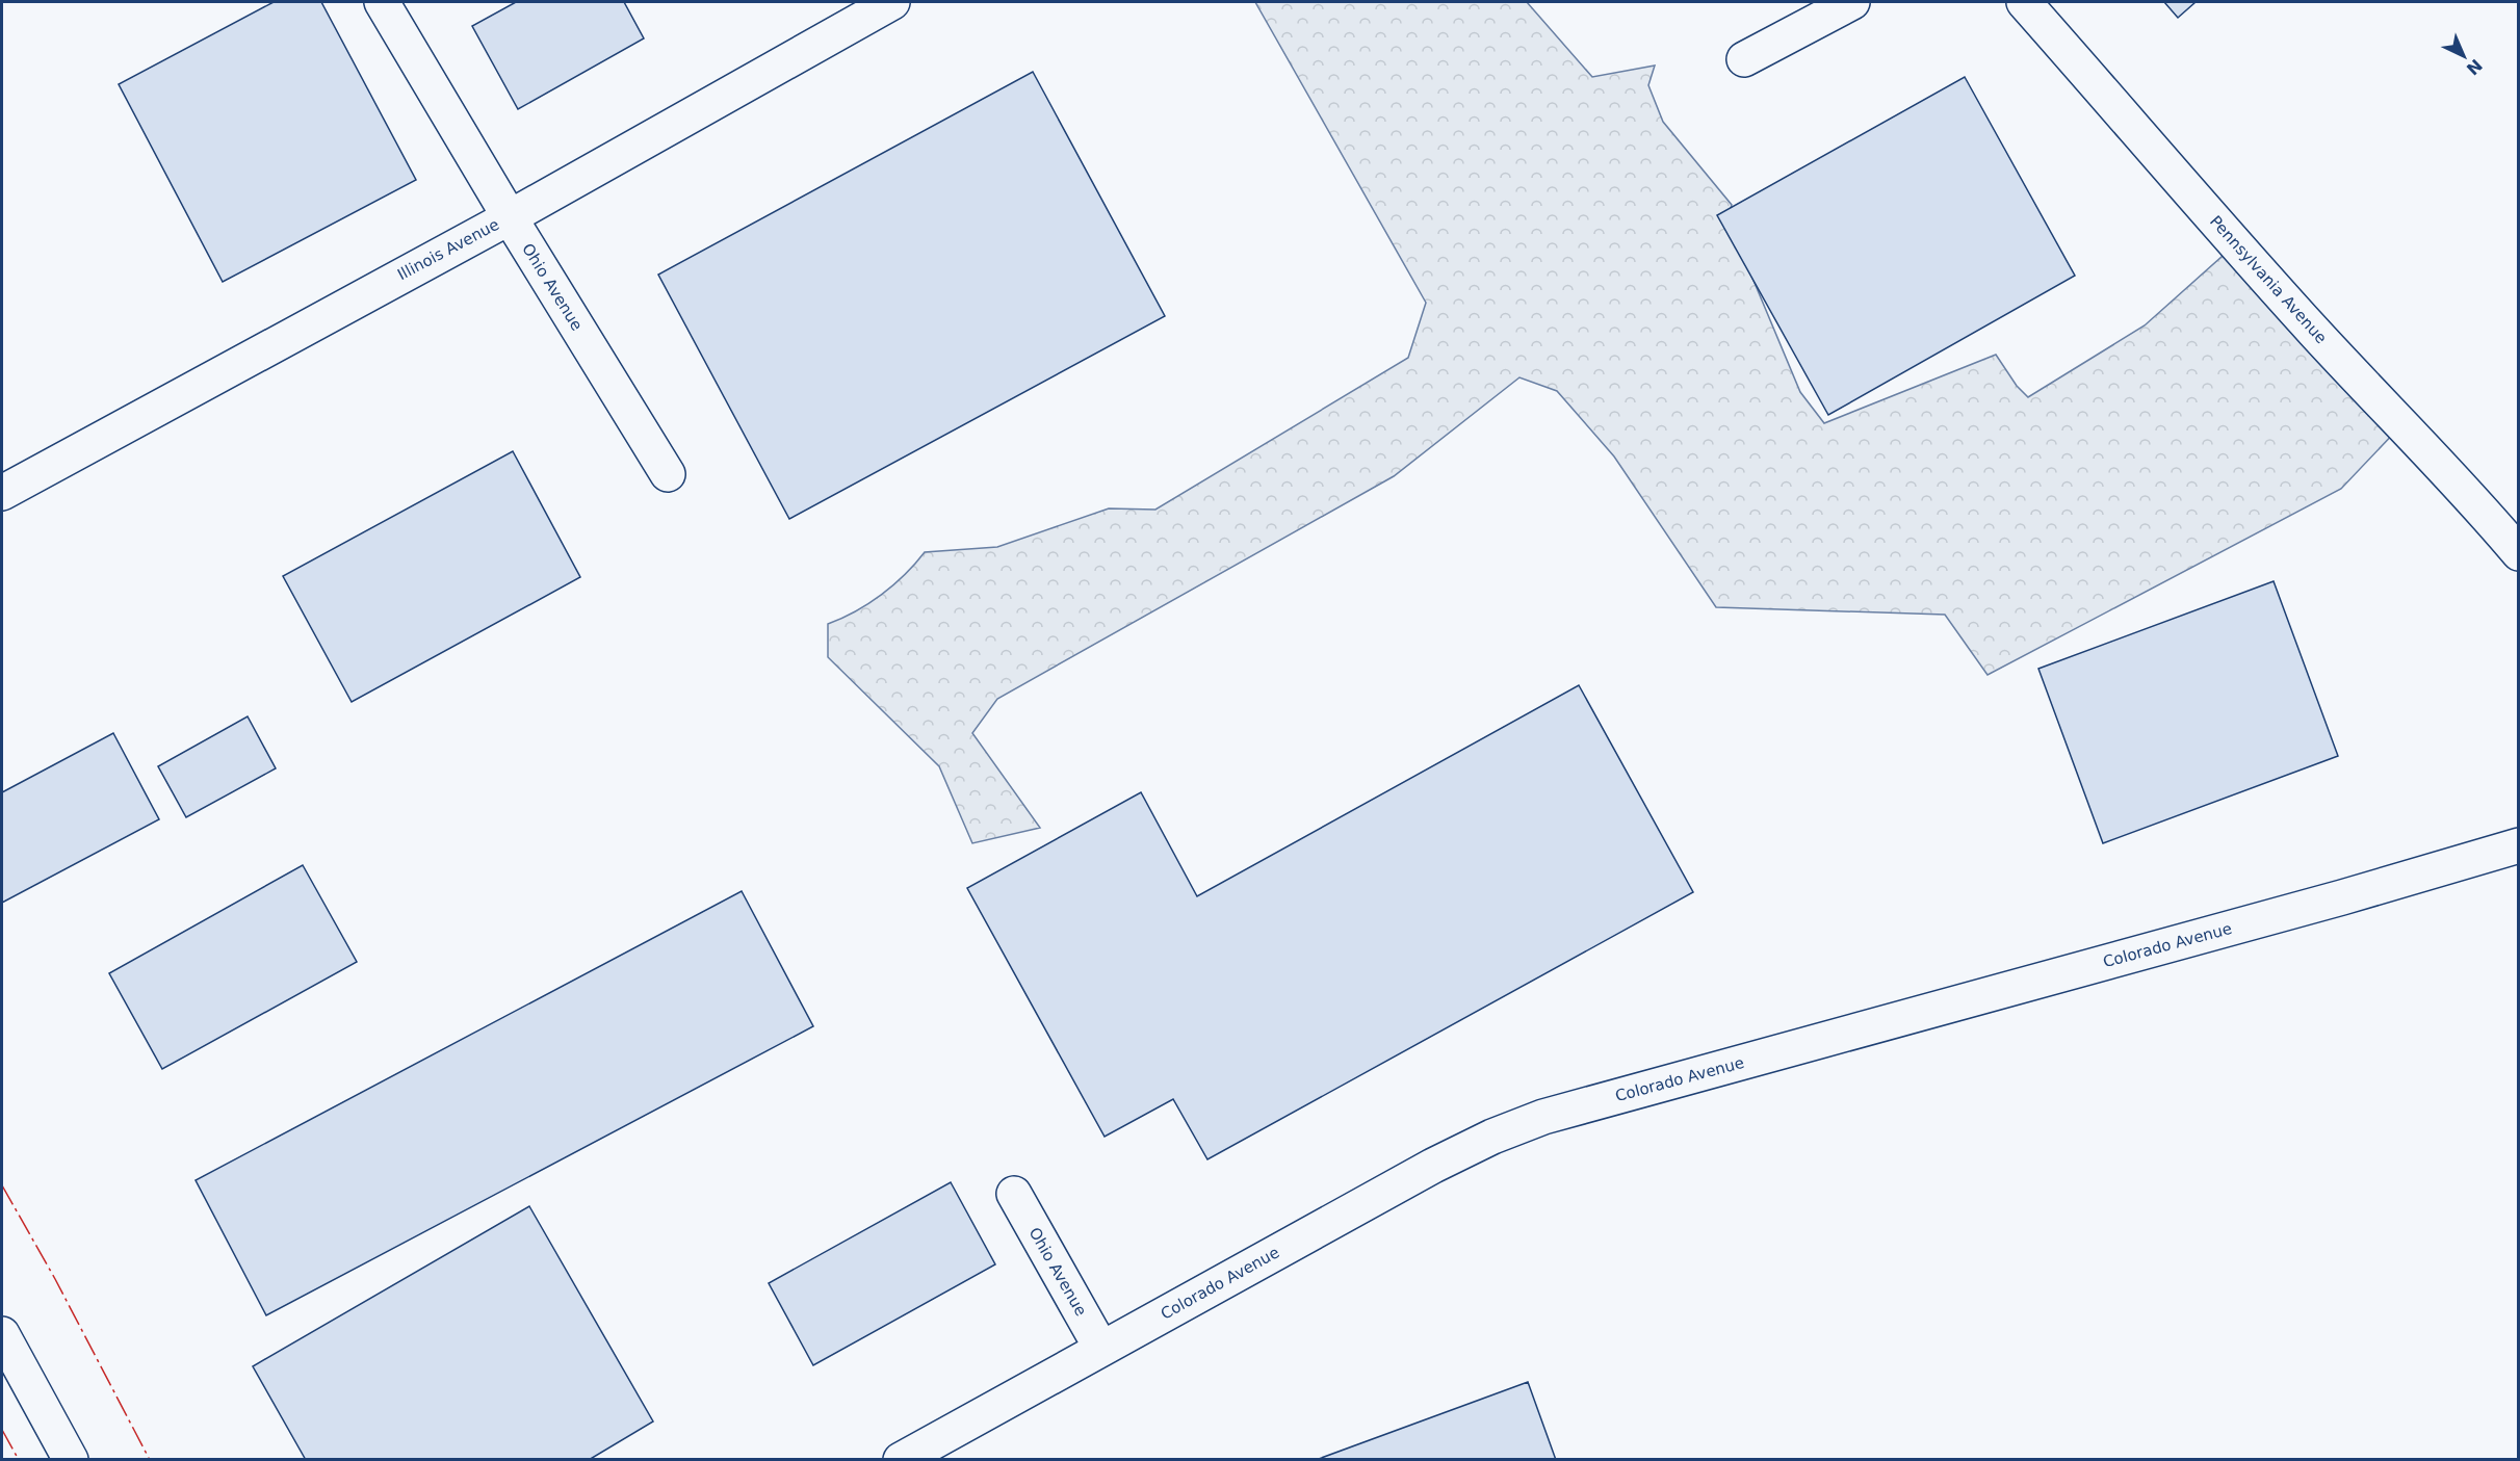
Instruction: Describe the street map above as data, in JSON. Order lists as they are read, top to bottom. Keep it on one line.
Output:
{"streets":{"street":["Illinois Avenue","Pennsylvania Avenue","Ohio Avenue","Colorado Avenue"]},"crossings":[["Illinois Avenue","Ohio Avenue"],["Ohio Avenue","Colorado Avenue"]],"north":"bottom right"}
